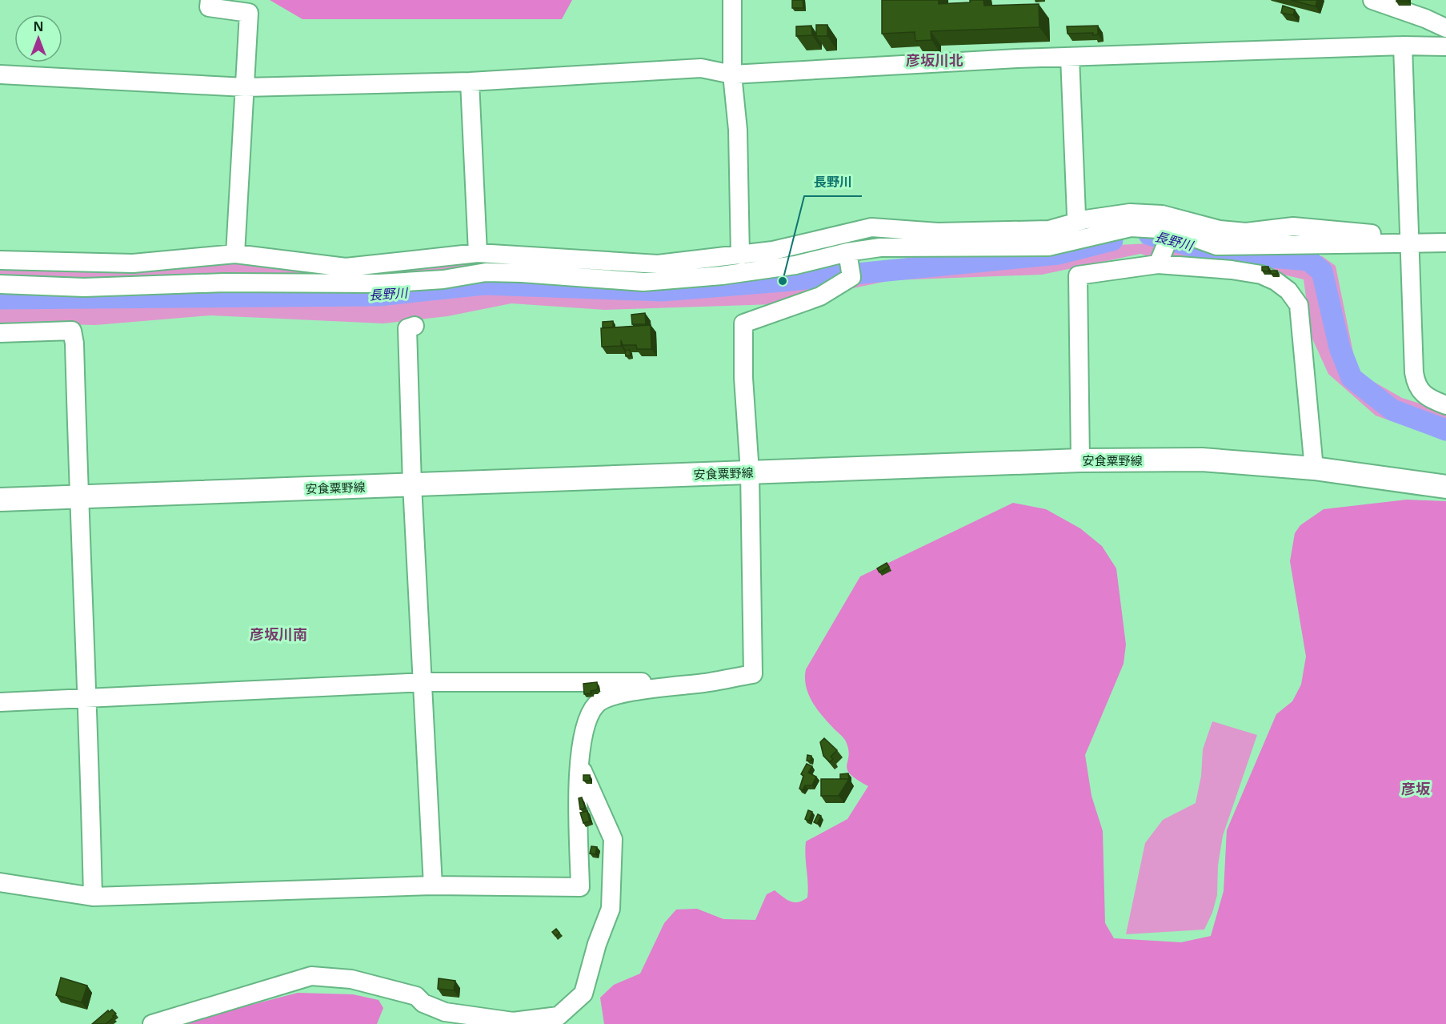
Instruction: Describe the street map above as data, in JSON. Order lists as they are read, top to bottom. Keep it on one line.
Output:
{"streets":{"main road":["安食粟野線"]},"districts":["彦坂川北","彦坂川南","彦坂"],"water":["長野川"],"places":["長野川"],"north":"top"}
